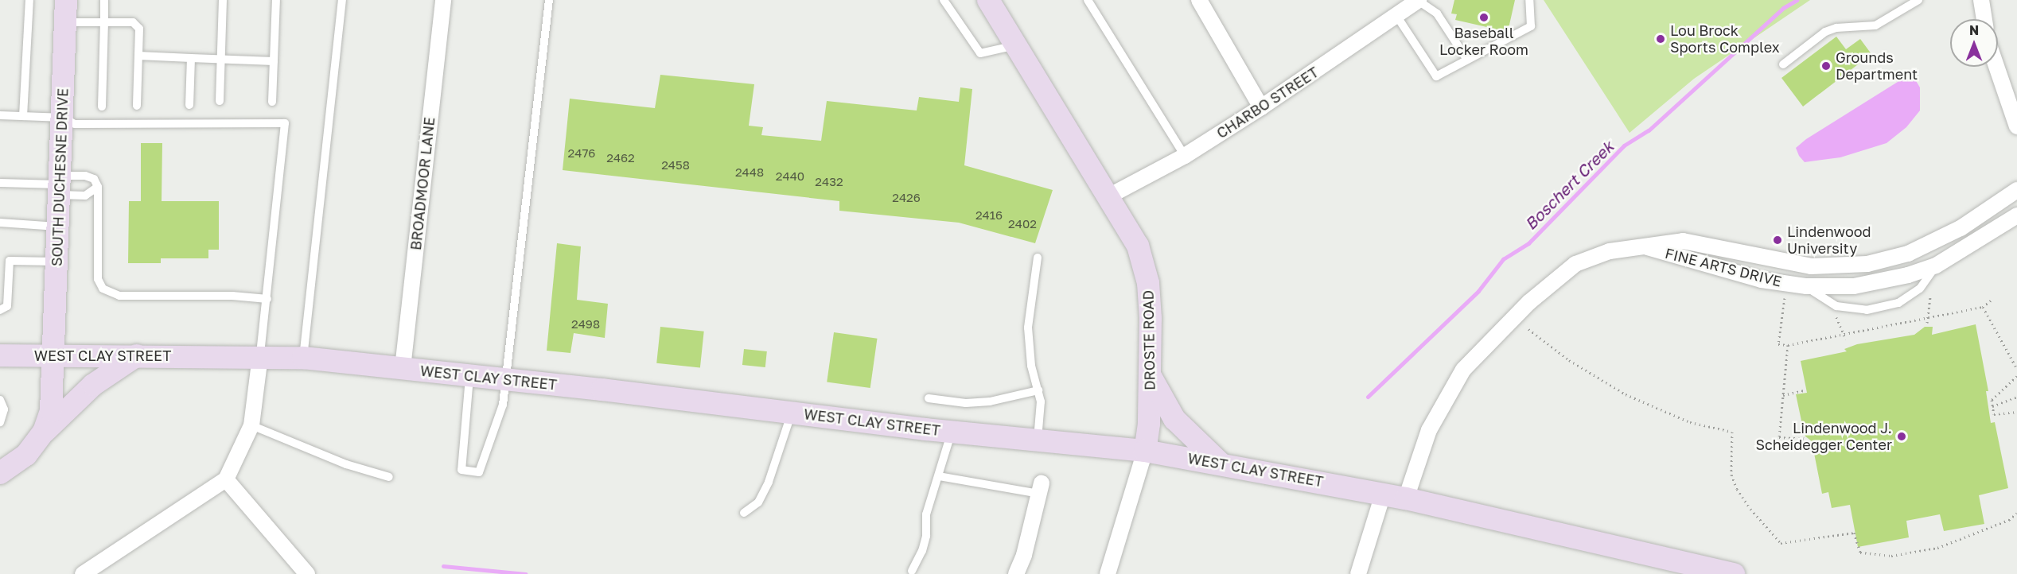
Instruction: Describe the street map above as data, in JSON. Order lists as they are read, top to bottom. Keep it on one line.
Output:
{"streets":{"main road":["SOUTH DUCHESNE DRIVE","DROSTE ROAD","WEST CLAY STREET"],"street":["CHARBO STREET","BROADMOOR LANE","FINE ARTS DRIVE"]},"crossings":[["CHARBO STREET","DROSTE ROAD"],["SOUTH DUCHESNE DRIVE","WEST CLAY STREET"],["BROADMOOR LANE","WEST CLAY STREET"],["FINE ARTS DRIVE","WEST CLAY STREET"],["DROSTE ROAD","WEST CLAY STREET"]],"water":["Boschert Creek"],"places":["Baseball Locker Room","Lou Brock Sports Complex","Grounds Department","Lindenwood University","Lindenwood J. Scheidegger Center"],"house_numbers":["2476","2462","2458","2448","2440","2432","2426","2416","2402","2498"],"north":"top"}
